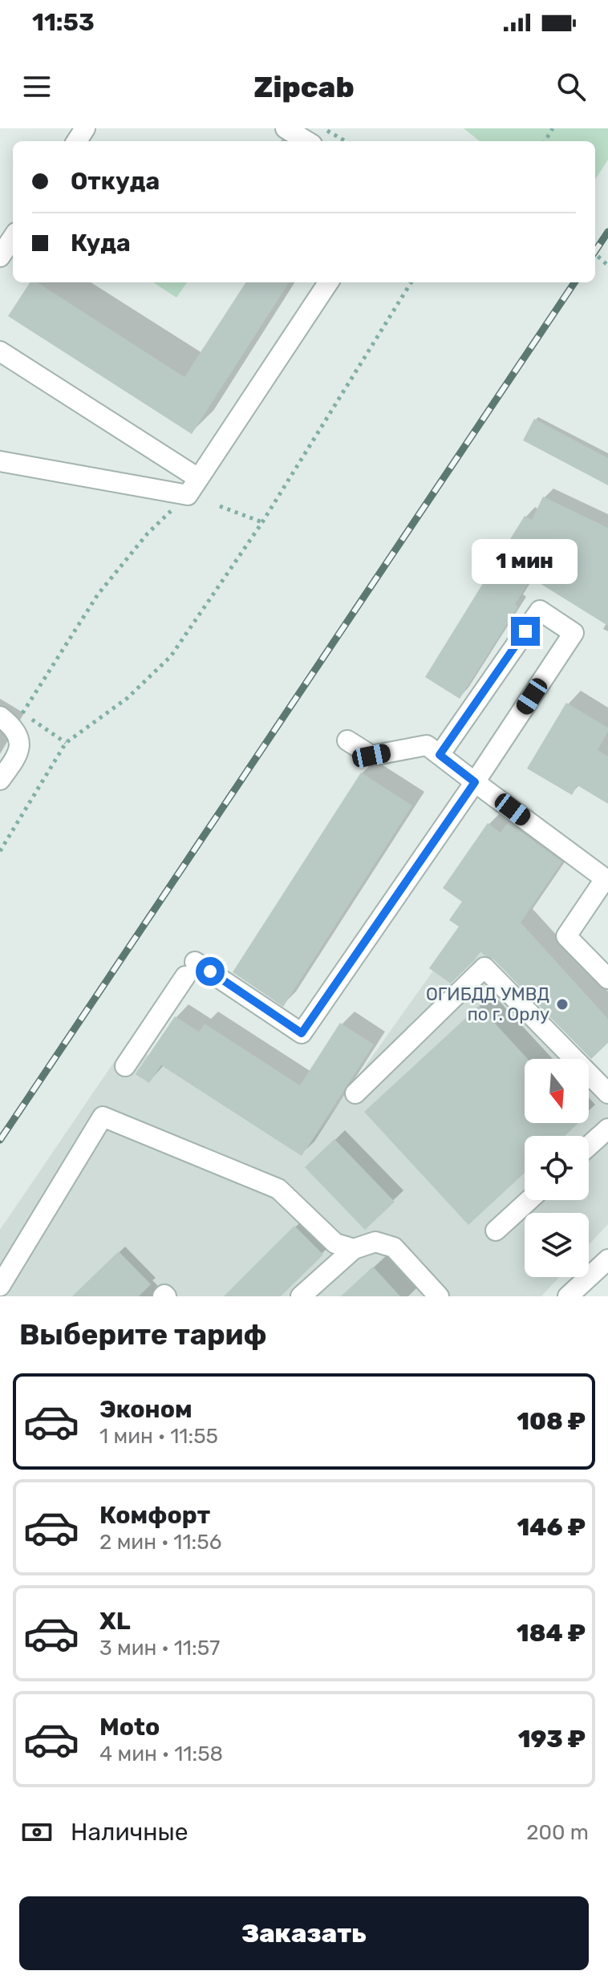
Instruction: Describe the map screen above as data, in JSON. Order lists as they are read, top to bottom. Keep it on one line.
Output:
{"places":["ОГИБДД УМВД по г. Орлу"],"north":"bottom","page":{"status":"11:53","header":"Zipcab","banner":["Откуда","Куда"],"bubble":"1 мин","heading":"Выберите тариф","list":[{"name":"Эконом","note":"1 мин · 11:55","value":"108 ₽"},{"name":"Комфорт","note":"2 мин · 11:56","value":"146 ₽"},{"name":"XL","note":"3 мин · 11:57","value":"184 ₽"},{"name":"Moto","note":"4 мин · 11:58","value":"193 ₽"}],"pay":["Наличные","200 m"],"buttons":"Заказать"}}
